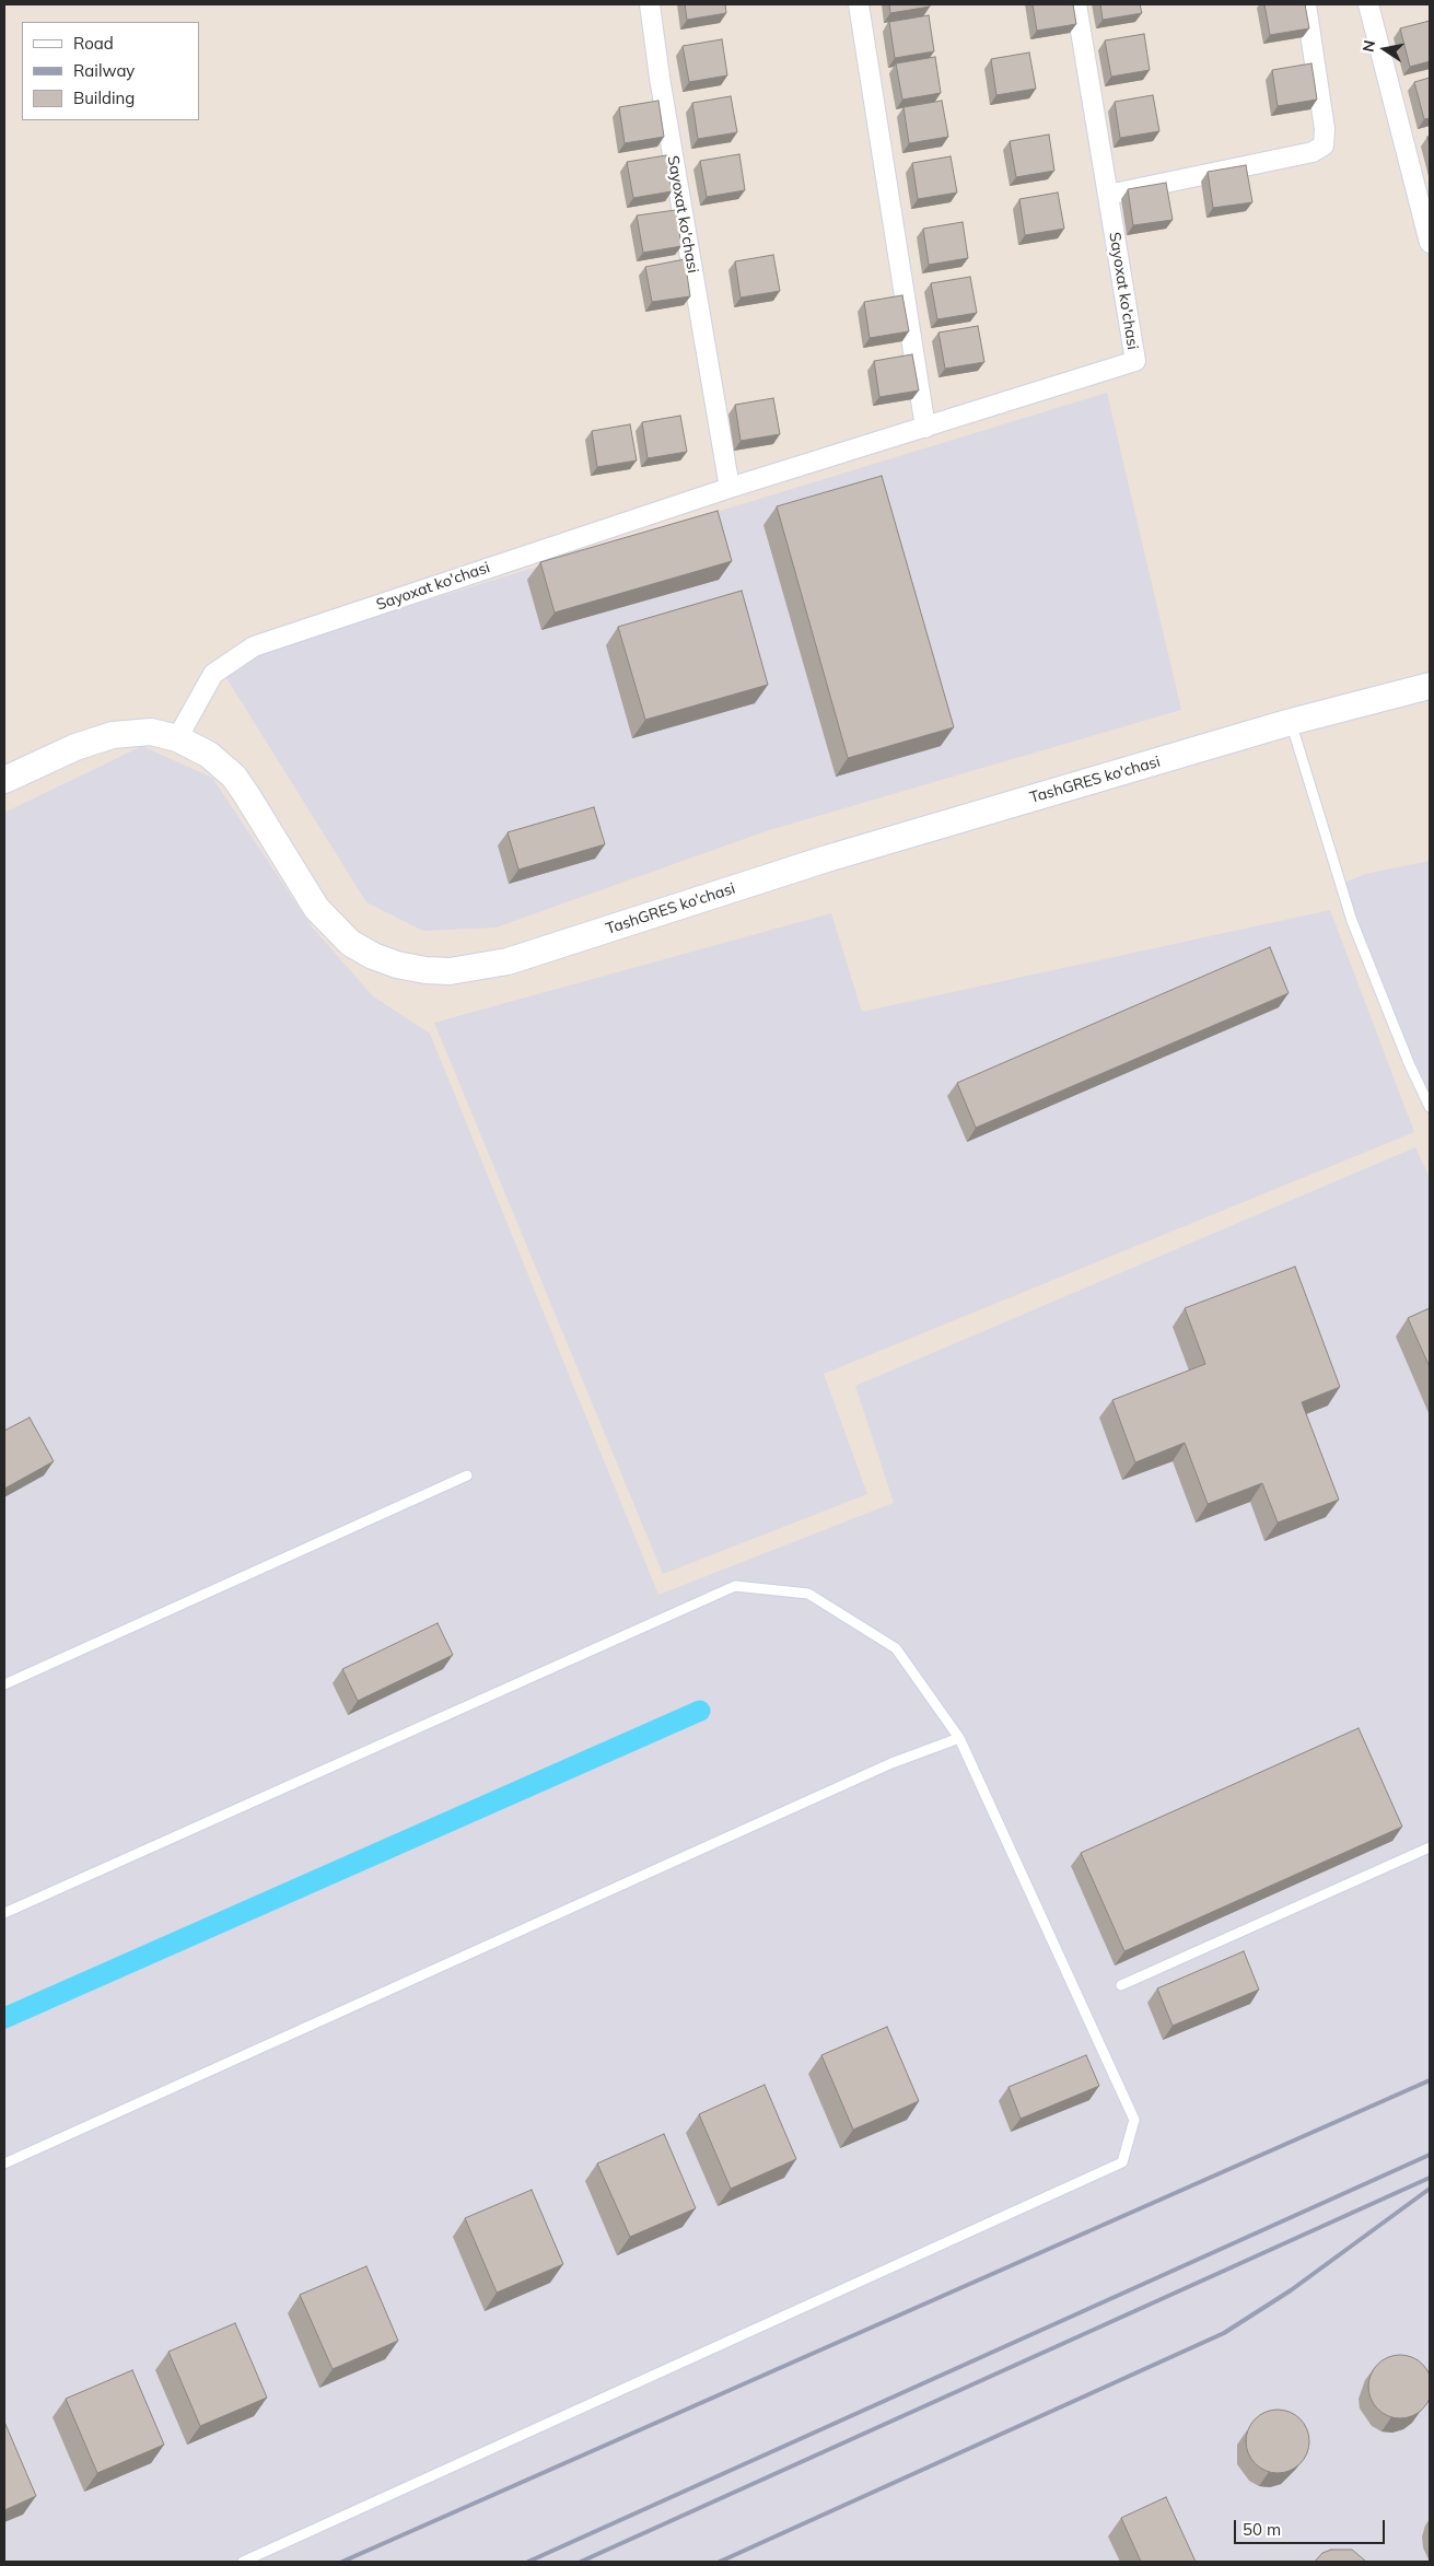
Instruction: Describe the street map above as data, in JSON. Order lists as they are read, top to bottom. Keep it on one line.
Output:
{"streets":{"main road":["TashGRES ko'chasi"],"street":["Sayoxat ko'chasi"]},"crossings":[["Sayoxat ko'chasi","TashGRES ko'chasi"]],"legend":["Road","Railway","Building"],"scale_bar":"50 m","north":"left"}
